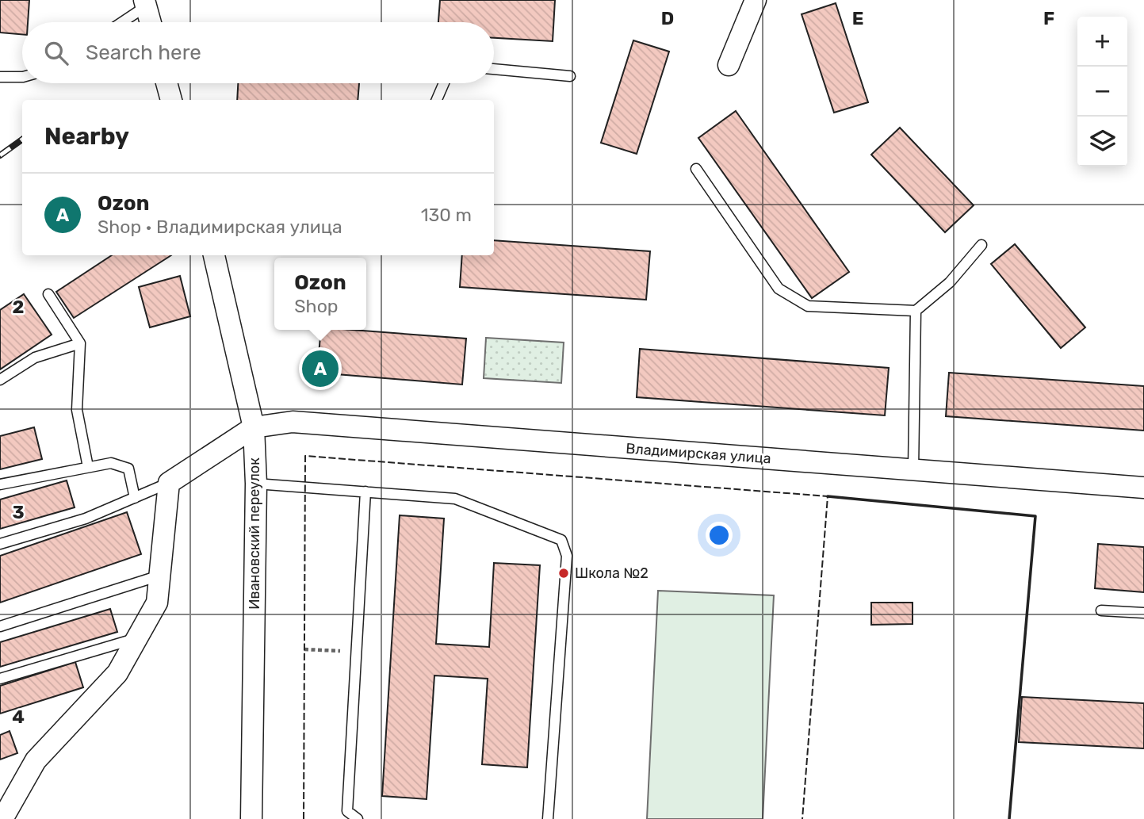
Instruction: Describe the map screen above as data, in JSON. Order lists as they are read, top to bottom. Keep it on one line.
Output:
{"streets":{"street":["Владимирская улица","Ивановский переулок"]},"crossings":[["Владимирская улица","Ивановский переулок"]],"places":["Школа №2"],"page":{"map_buttons":["+","−"],"search":"Search here","heading":"Nearby","list":[{"mark":"A","name":"Ozon","note":"Shop · Владимирская улица","value":"130 m"}],"popup":["Ozon","Shop"],"pins":"A"},"grid":{"columns":["D","E","F"],"rows":["2","3","4"]}}
